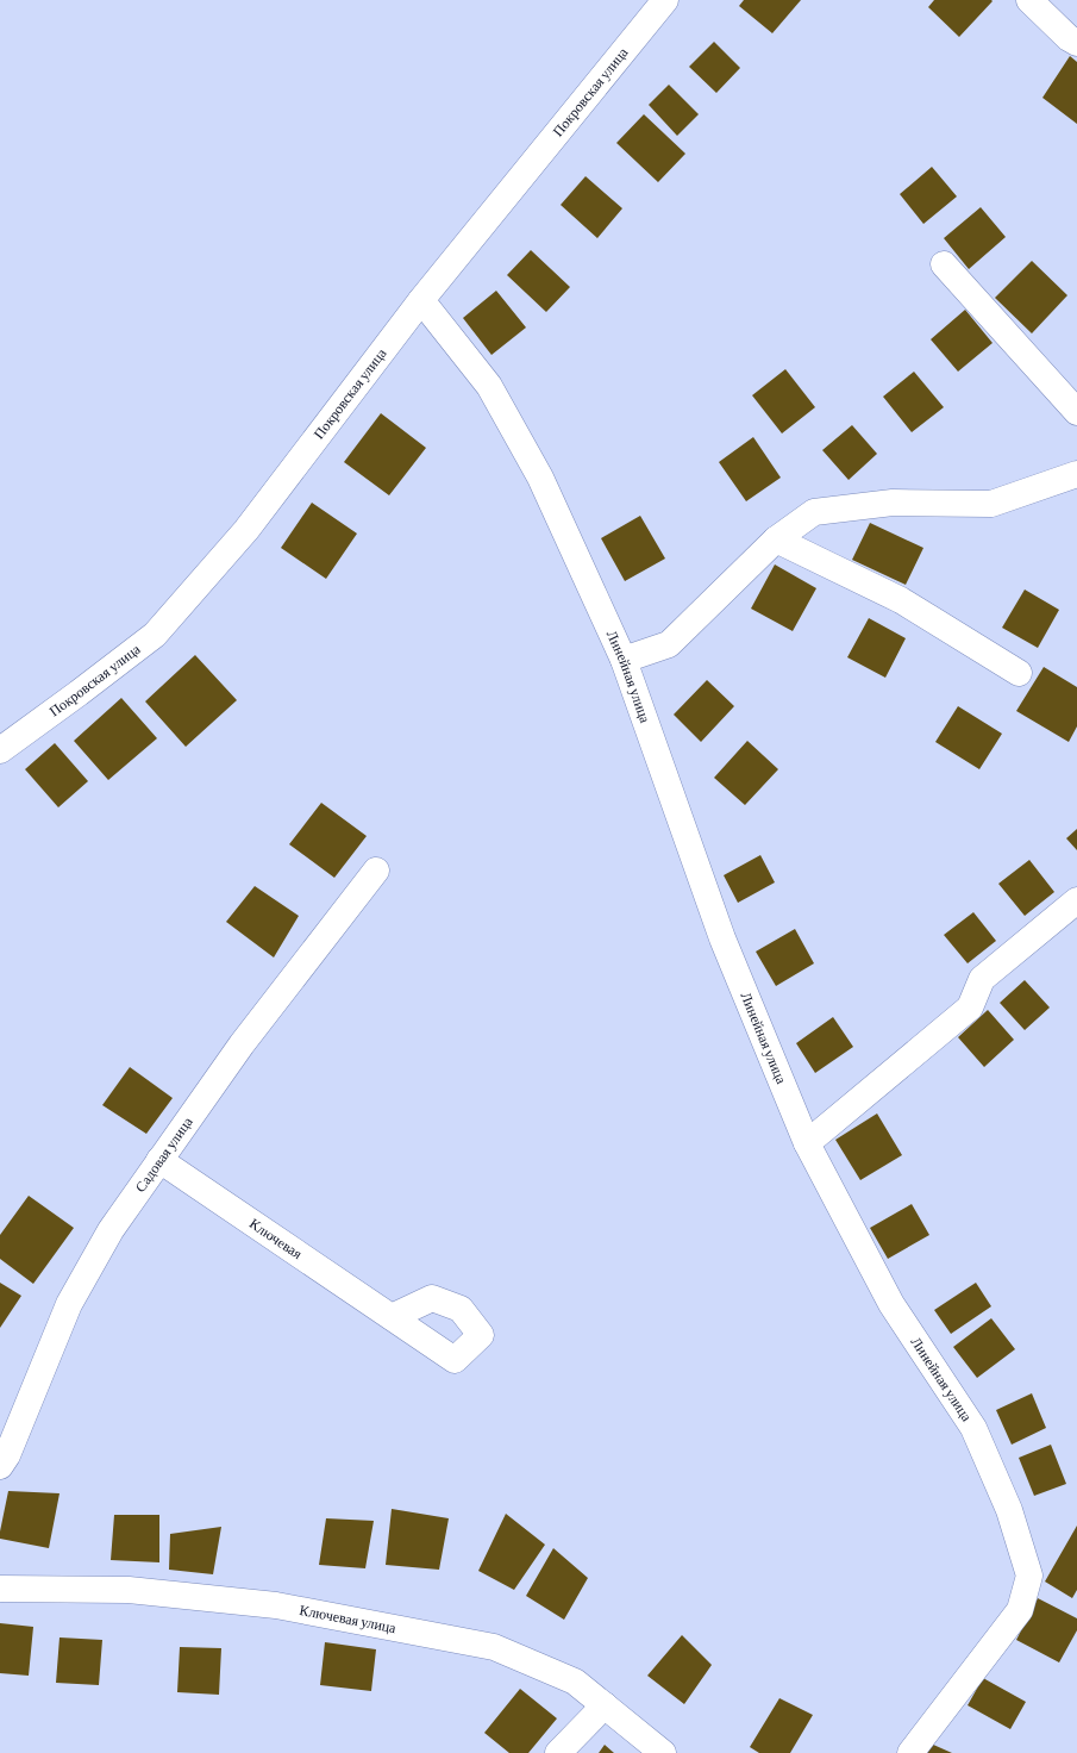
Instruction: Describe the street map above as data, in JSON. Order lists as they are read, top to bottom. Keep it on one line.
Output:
{"streets":{"street":["Покровская улица","Линейная улица","Садовая улица","Ключевая","Ключевая улица"]},"crossings":[["Покровская улица","Линейная улица"],["Садовая улица","Ключевая"]]}
